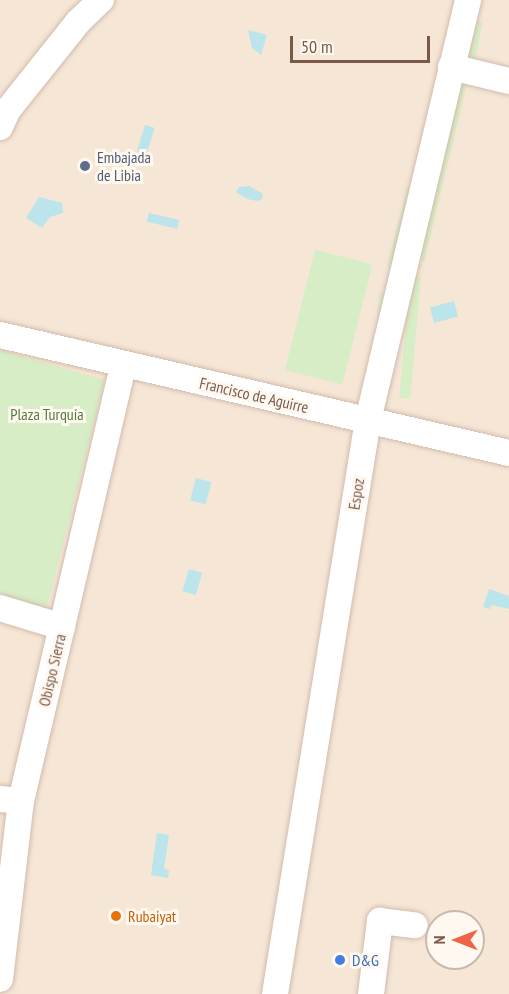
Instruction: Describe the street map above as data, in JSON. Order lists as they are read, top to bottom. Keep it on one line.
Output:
{"streets":{"street":["Francisco de Aguirre","Espoz","Obispo Sierra"]},"crossings":[["Francisco de Aguirre","Espoz"],["Francisco de Aguirre","Obispo Sierra"]],"parks":["Plaza Turquía"],"places":["Embajada de Libia","Rubaiyat","D&G"],"scale_bar":"50 m","north":"left"}
